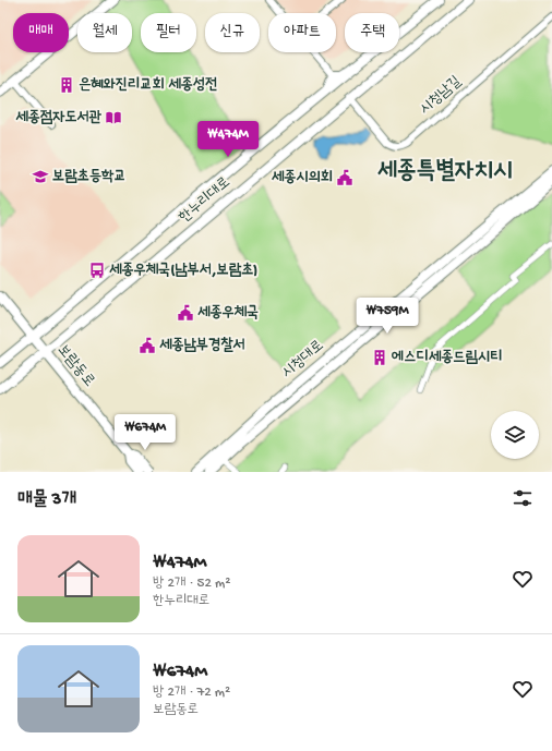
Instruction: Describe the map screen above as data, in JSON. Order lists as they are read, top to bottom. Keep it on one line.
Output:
{"streets":{"street":["시청남길","한누리대로","시청대로","보람동로"]},"crossings":[["시청남길","한누리대로"],["한누리대로","보람동로"]],"districts":["세종특별자치시"],"places":{"building":["은혜와진리교회 세종성전","에스디세종드림시티"],"library":["세종점자도서관"],"school or university":["보람초등학교"],"public building":["세종시의회","세종우체국","세종남부경찰서"],"bus stop":["세종우체국(남부서,보람초)"]},"page":{"chip":["매매","월세","필터","신규","아파트","주택"],"price":["₩474M","₩759M","₩674M"],"heading":"매물 3개","list":[{"name":"₩474M","note":"방 2개 · 52 m² · 한누리대로"},{"name":"₩674M","note":"방 2개 · 72 m² · 보람동로"}]}}
